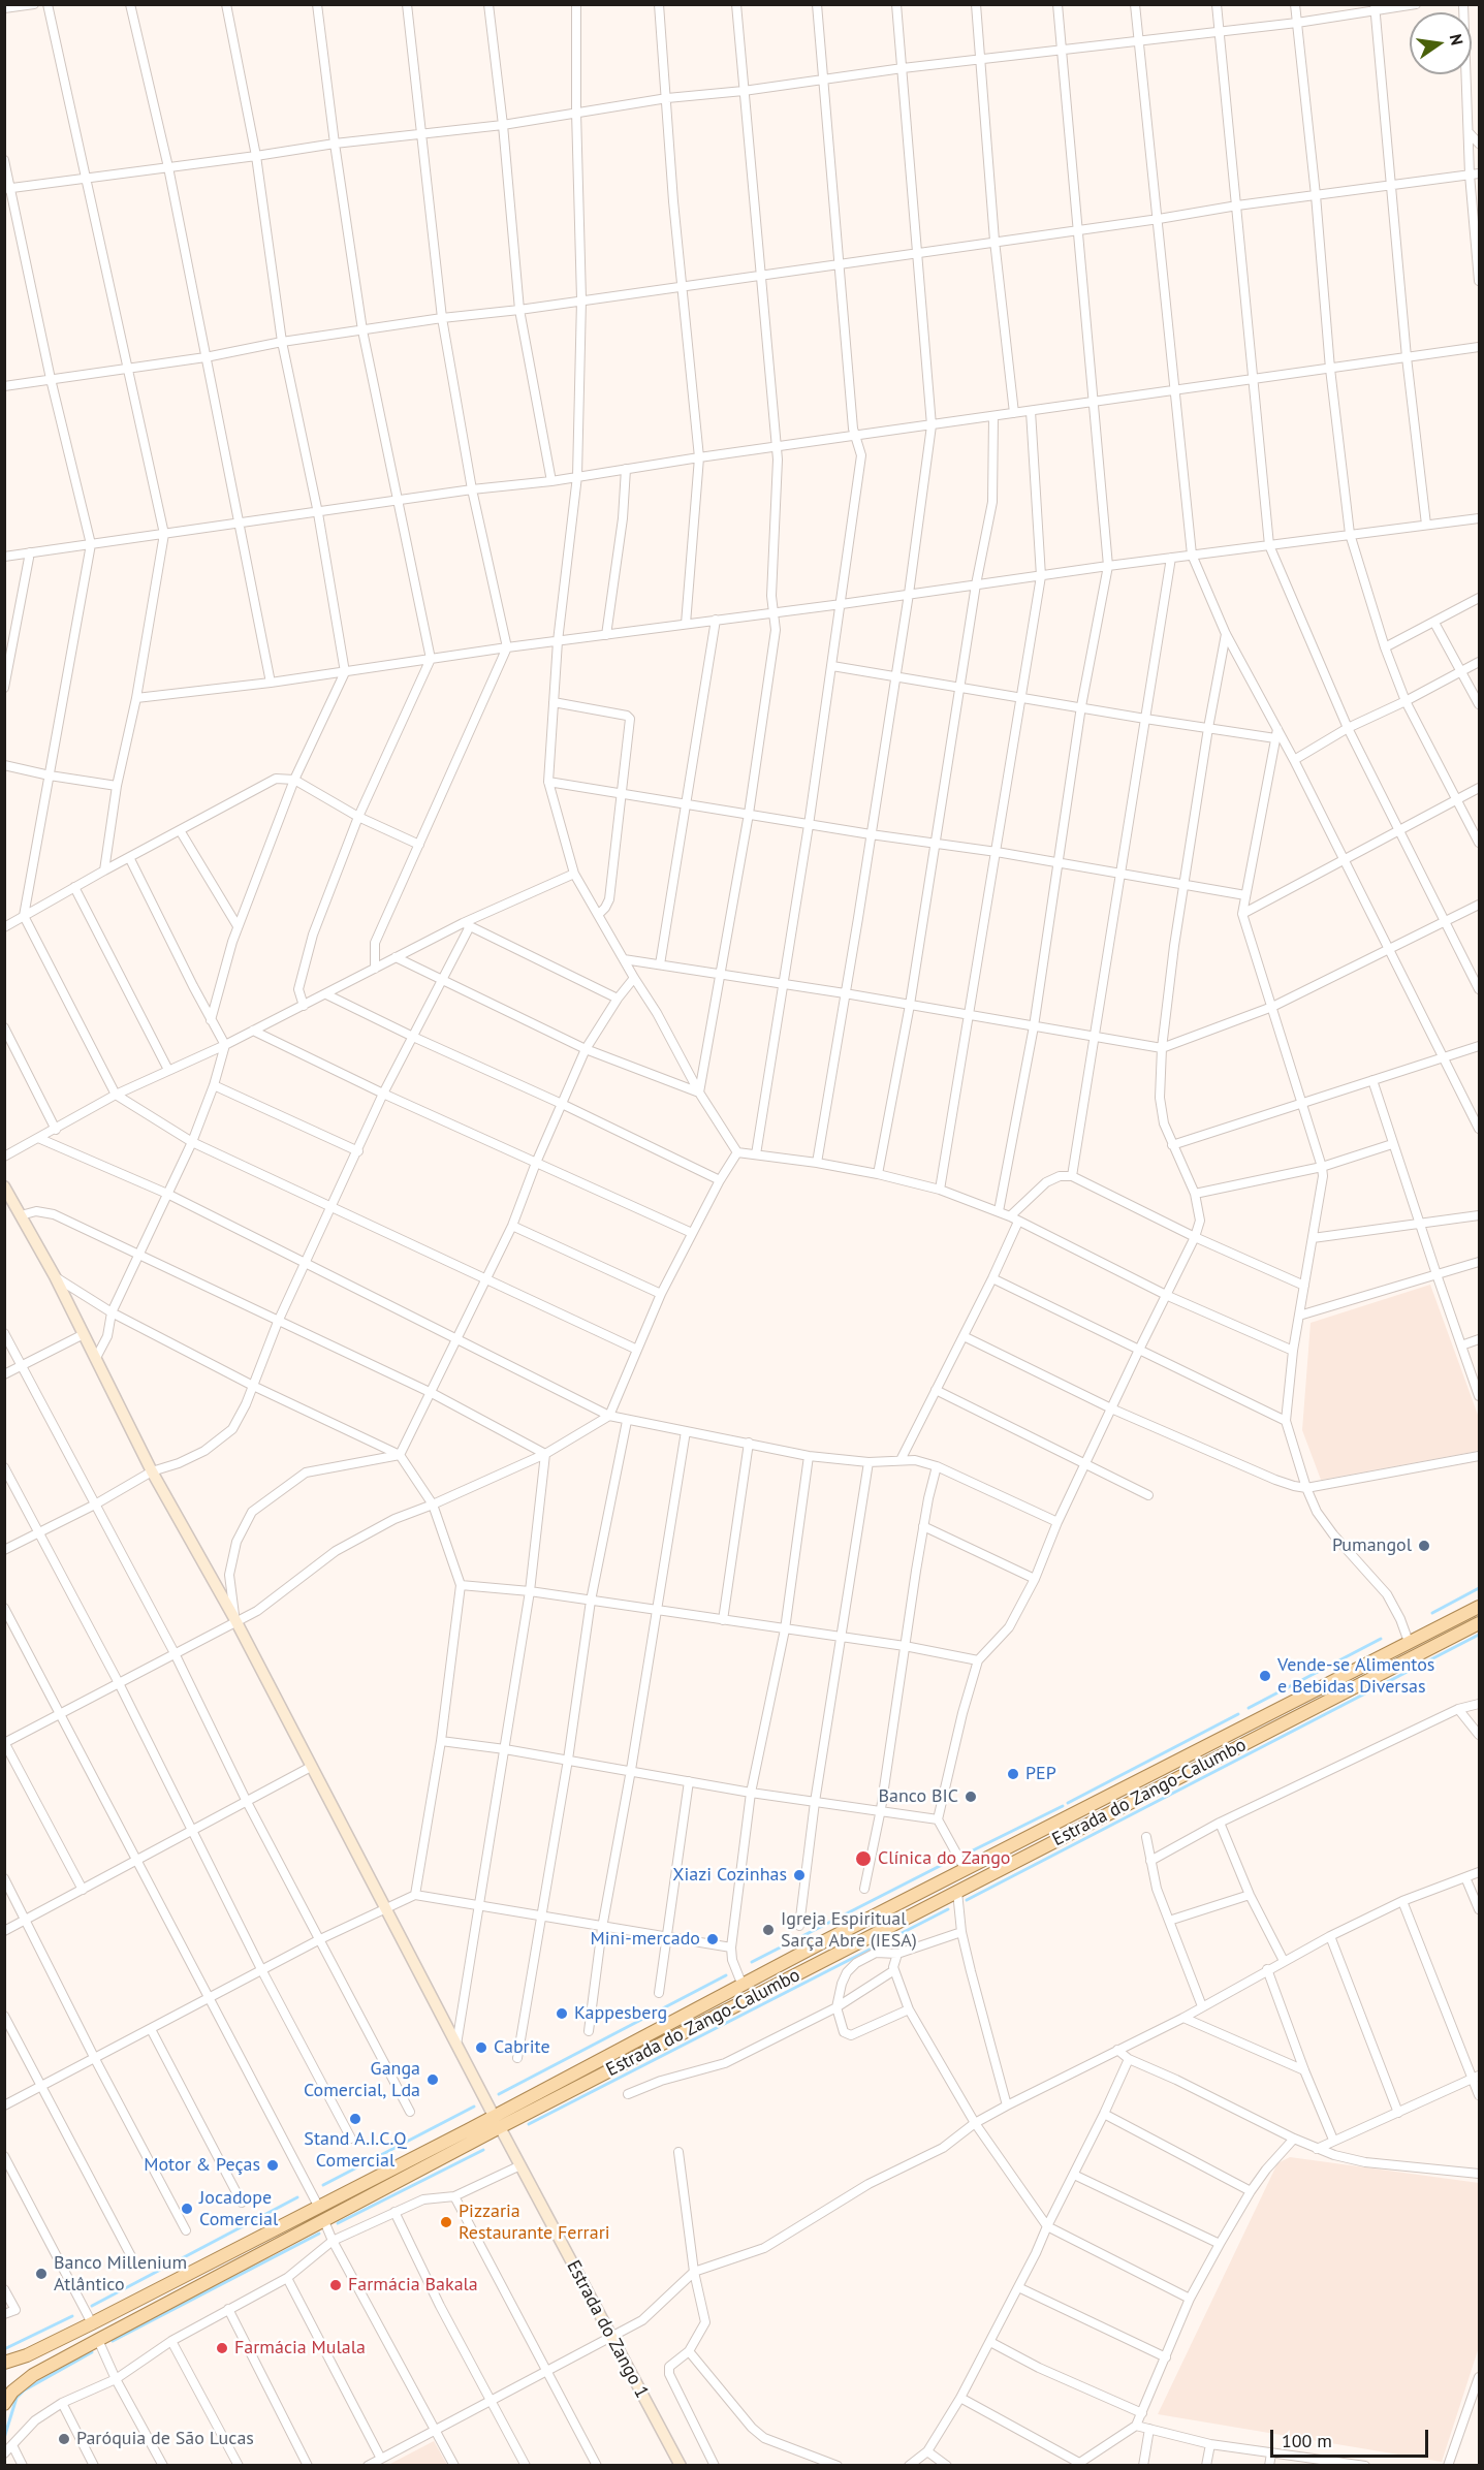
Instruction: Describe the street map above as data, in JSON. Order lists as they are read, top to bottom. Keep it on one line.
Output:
{"streets":{"main road":["Estrada do Zango-Calumbo"],"street":["Estrada do Zango 1"]},"crossings":[["Estrada do Zango-Calumbo","Estrada do Zango 1"]],"places":["Pumangol","Vende-se Alimentos e Bebidas Diversas","PEP","Banco BIC","Clínica do Zango","Xiazi Cozinhas","Igreja Espiritual Sarça Abre (IESA)","Mini-mercado","Kappesberg","Cabrite","Ganga Comercial, Lda","Stand A.I.C.Q Comercial","Motor & Peças","Jocadope Comercial","Pizzaria Restaurante Ferrari","Banco Millenium Atlântico","Farmácia Bakala","Farmácia Mulala","Paróquia de São Lucas"],"scale_bar":"100 m","north":"right"}
